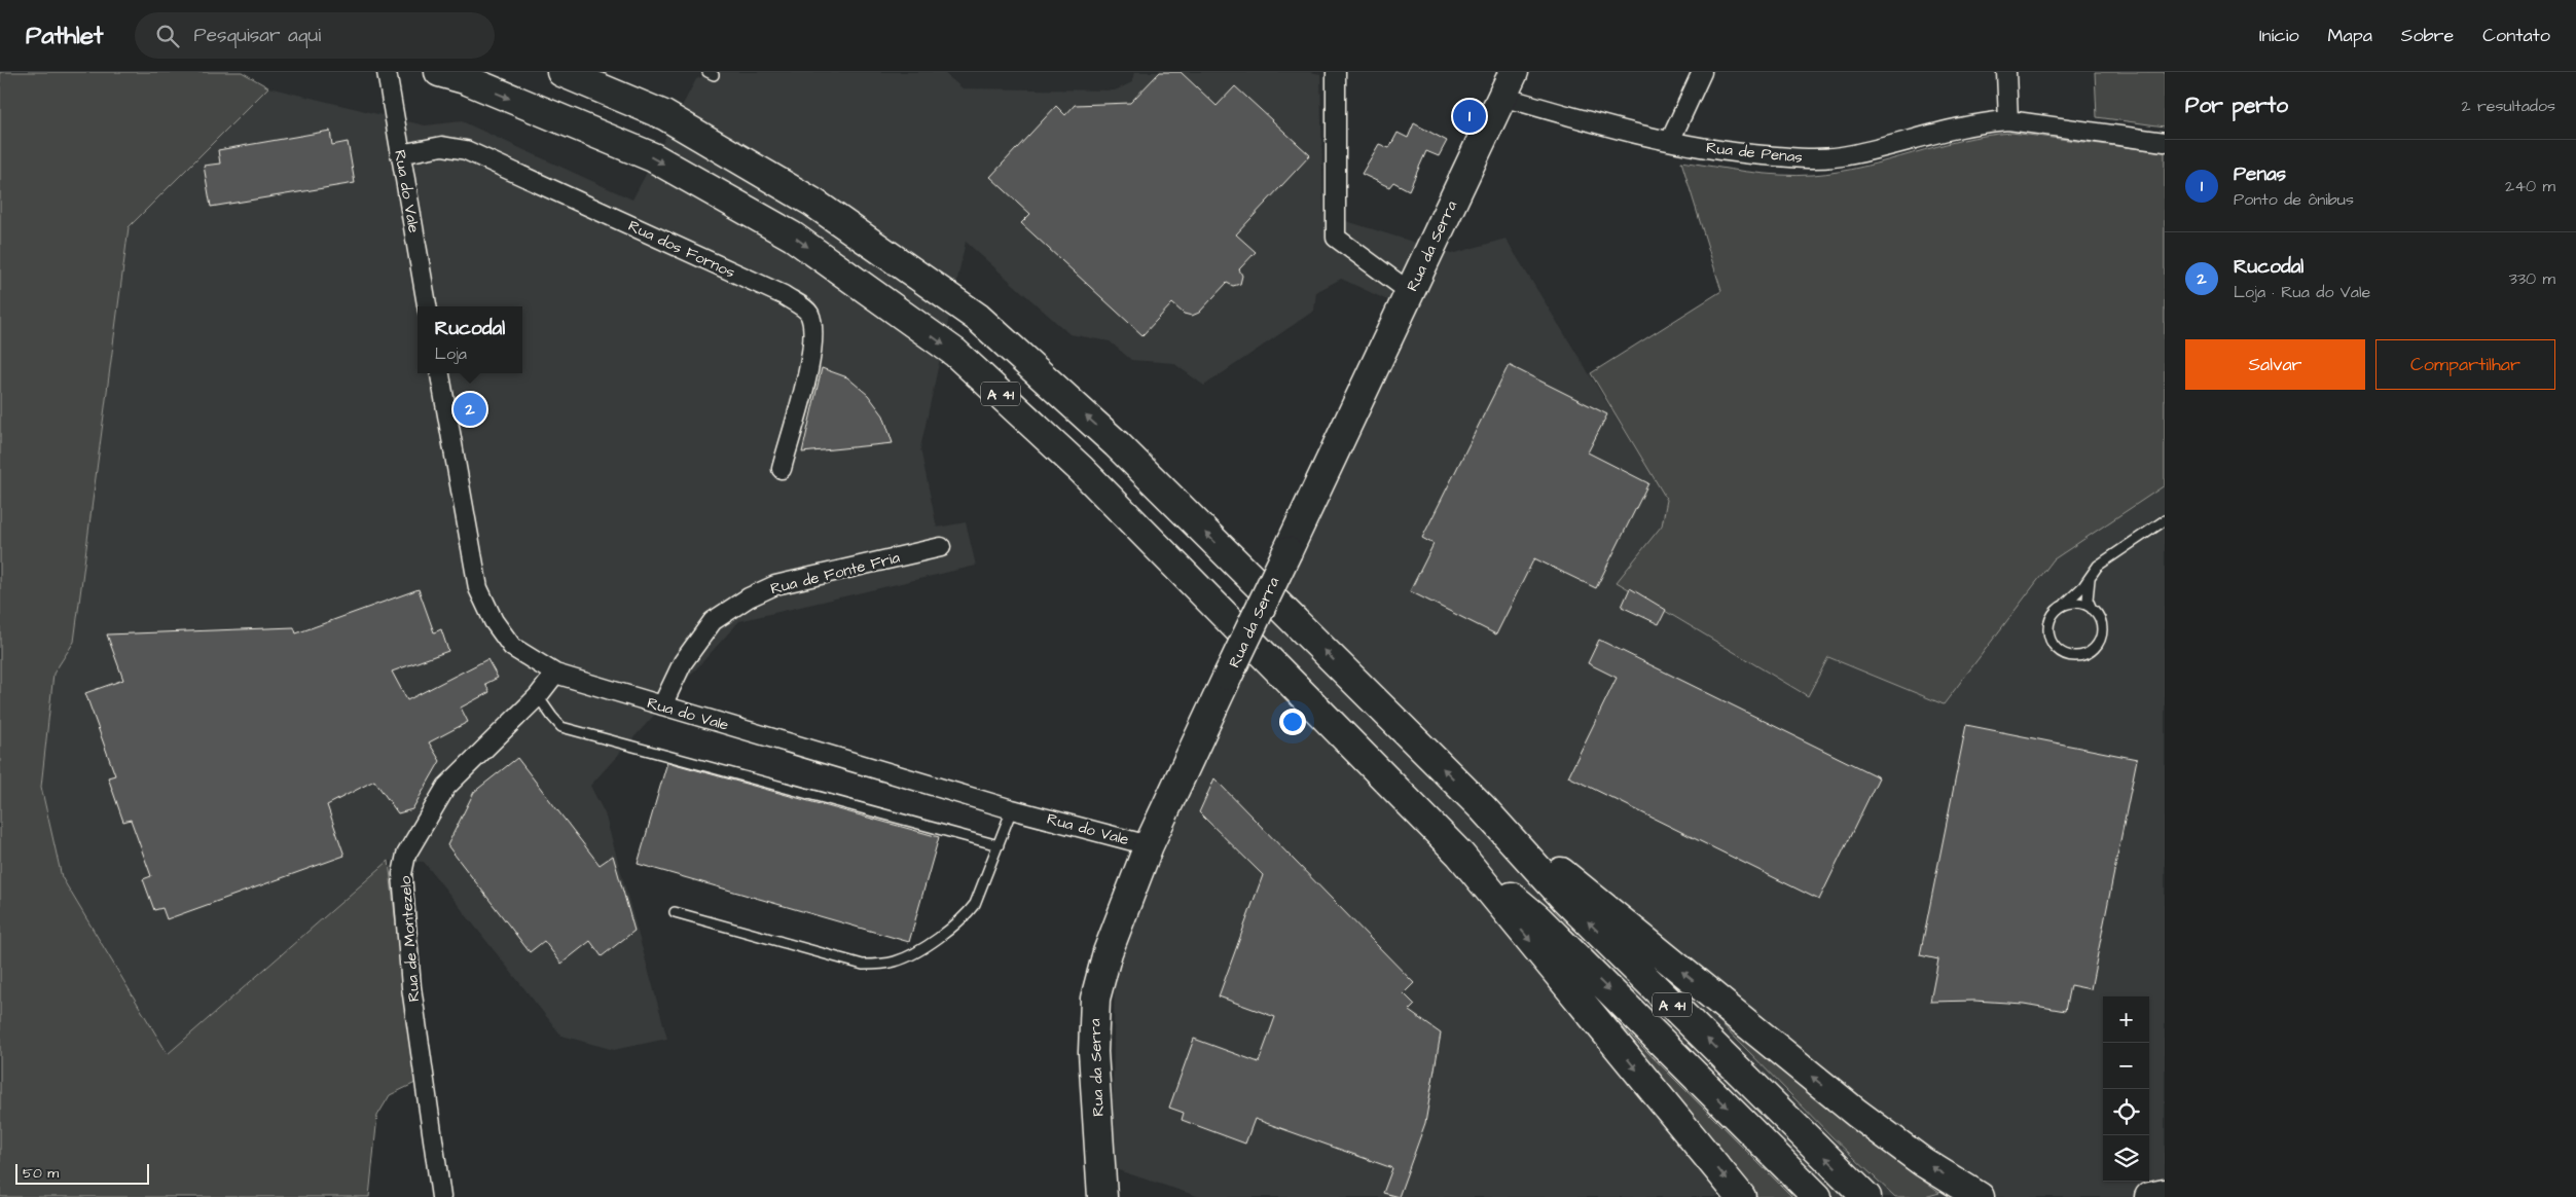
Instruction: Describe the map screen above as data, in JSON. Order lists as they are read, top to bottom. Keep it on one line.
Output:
{"streets":{"main road":["Rua da Serra","A 41"],"street":["Rua de Penas","Rua do Vale","Rua dos Fornos","Rua de Fonte Fria","Rua de Montezelo"]},"crossings":[["Rua de Penas","Rua da Serra"],["Rua do Vale","Rua da Serra"],["Rua do Vale","Rua dos Fornos"],["Rua do Vale","Rua de Fonte Fria"],["Rua do Vale","Rua de Montezelo"]],"scale_bar":"50 m","page":{"header":"Pathlet","search":"Pesquisar aqui","nav":["Início","Mapa","Sobre","Contato"],"heading":["Por perto","2 resultados"],"pins":["1","2"],"list":[{"mark":"1","name":"Penas","note":"Ponto de ônibus","value":"240 m"},{"mark":"2","name":"Rucodal","note":"Loja · Rua do Vale","value":"330 m"}],"popup":["Rucodal","Loja"],"buttons":["Salvar","Compartilhar"],"map_buttons":["+","−"],"scale":"50 m"}}
